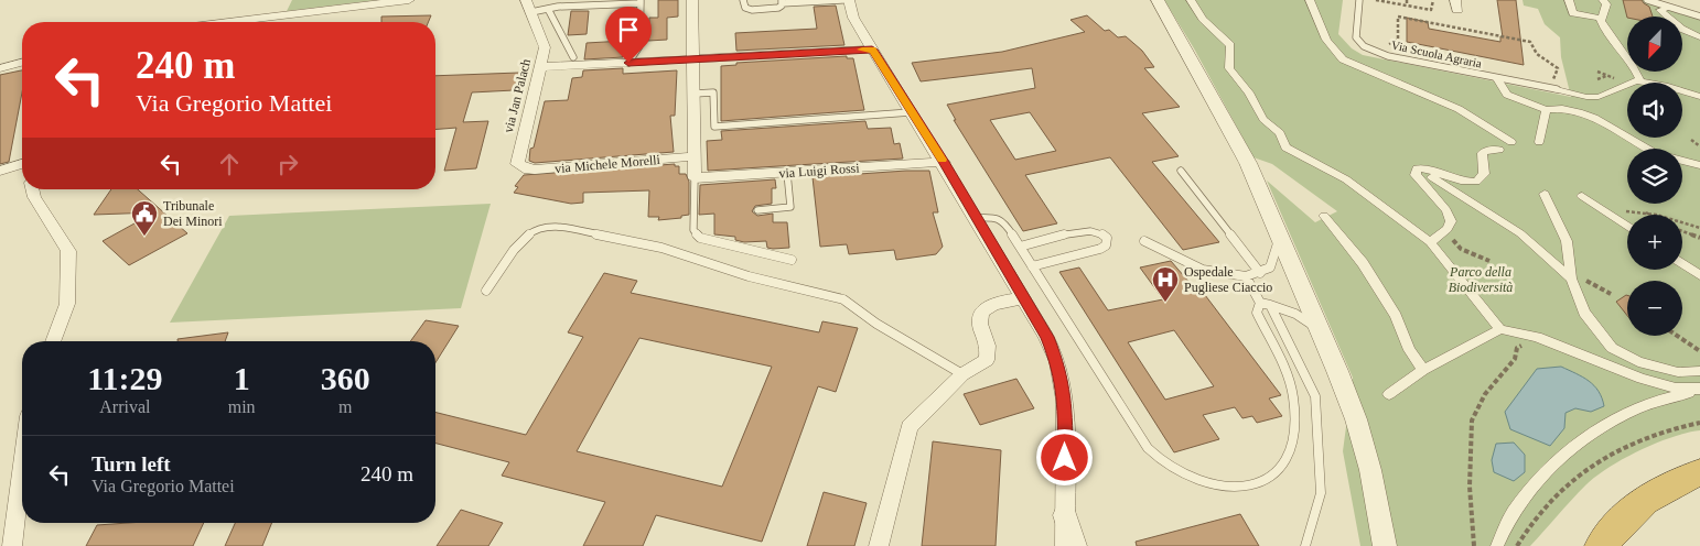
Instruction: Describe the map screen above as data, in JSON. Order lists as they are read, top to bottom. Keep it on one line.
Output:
{"streets":{"street":["via Jan Palach","via Michele Morelli","via Luigi Rossi"],"lane":["Via Scuola Agraria"]},"crossings":[["via Jan Palach","via Michele Morelli"]],"parks":["Parco della Biodiversità"],"places":{"public building":["Tribunale Dei Minori"],"hospital":["Ospedale Pugliese Ciaccio"]},"north":"bottom left","page":{"map_buttons":["+","−"],"turn":["240 m","Via Gregorio Mattei"],"eta":["11:29","Arrival","1","min","360","m"],"list":[{"name":"Turn left","note":"Via Gregorio Mattei","value":"240 m"}]}}
